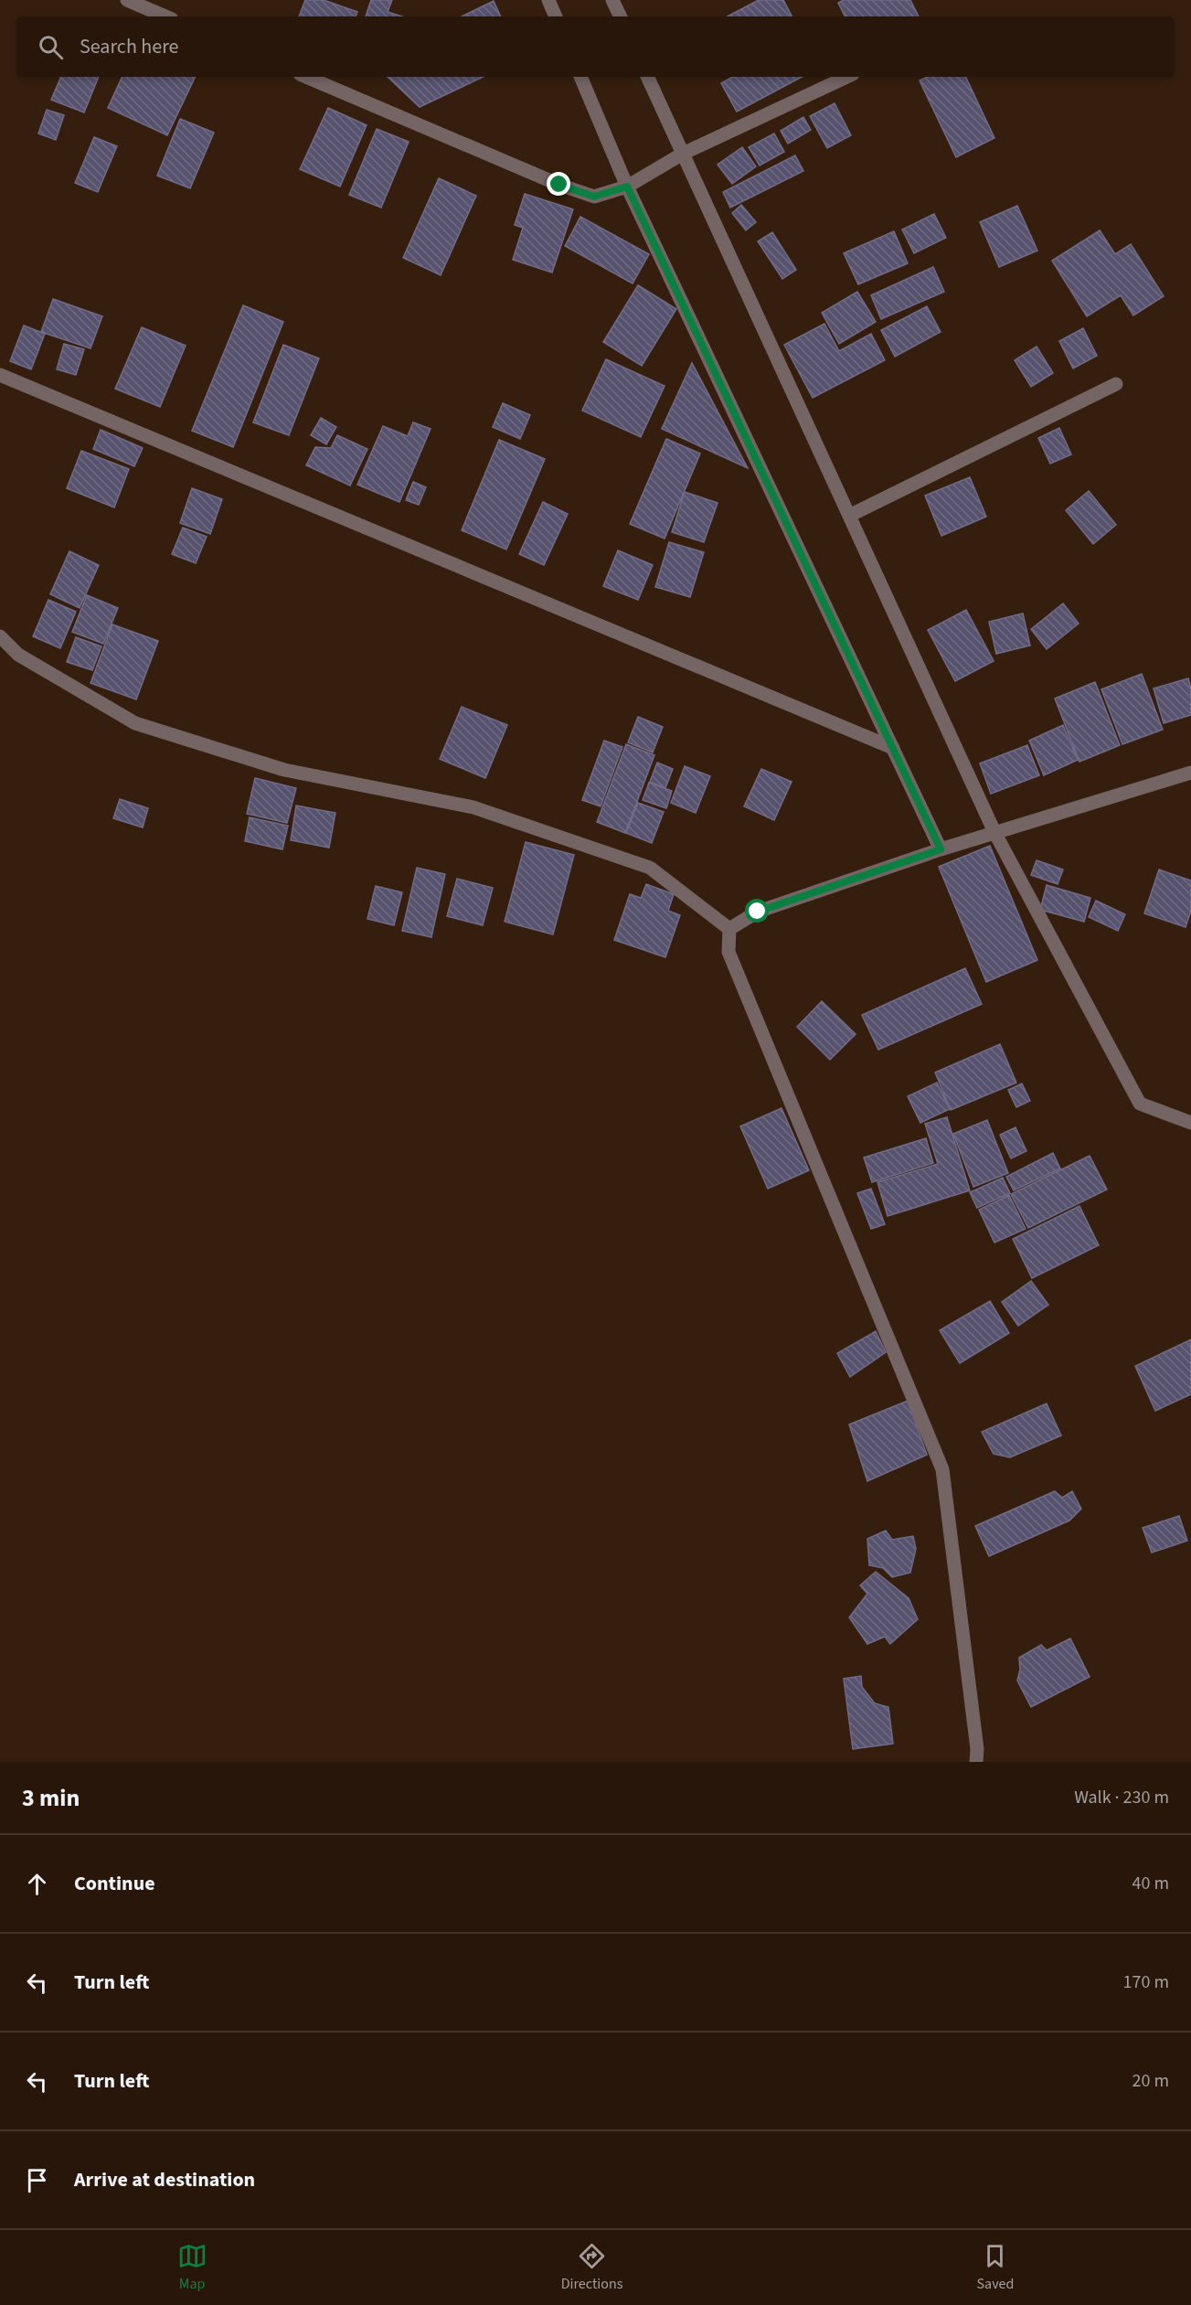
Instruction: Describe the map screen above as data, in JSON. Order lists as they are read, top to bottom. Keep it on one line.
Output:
{"page":{"search":"Search here","heading":["3 min","Walk · 230 m"],"list":[["Continue","40 m"],["Turn left","170 m"],["Turn left","20 m"],"Arrive at destination"],"nav":["Map","Directions","Saved"]}}
